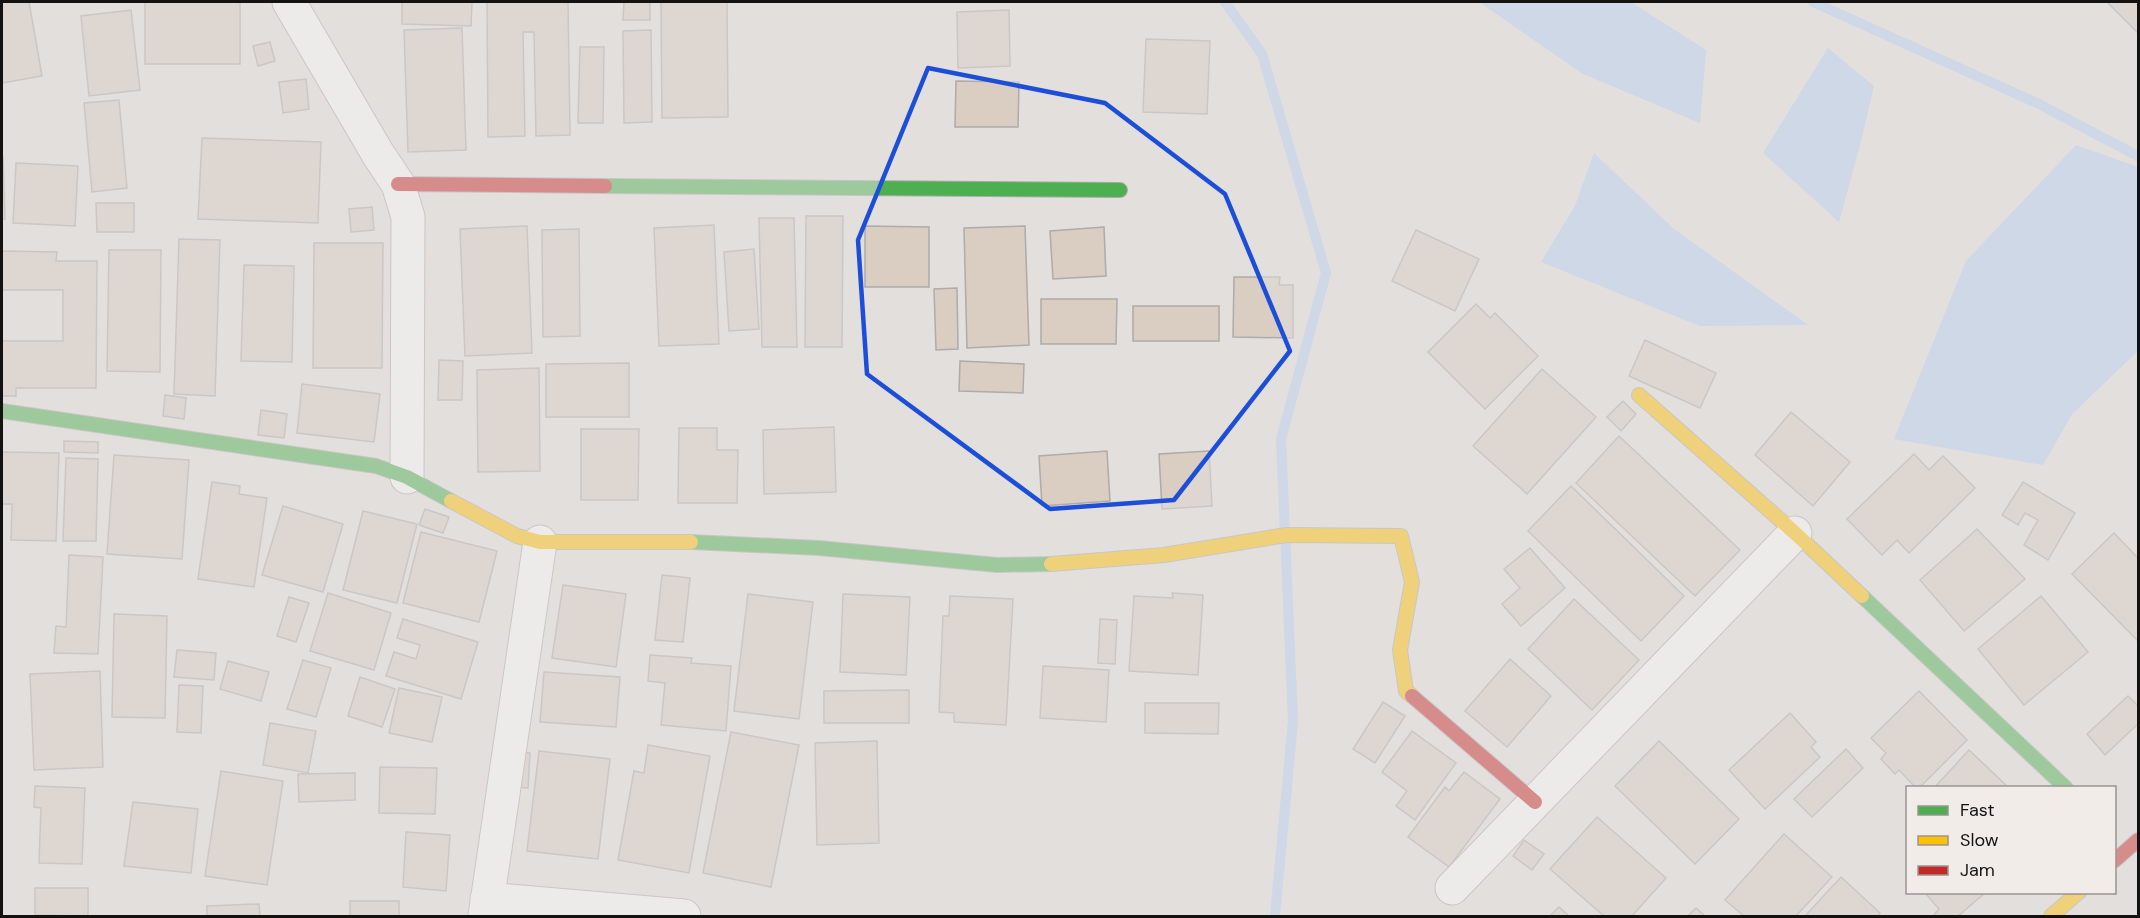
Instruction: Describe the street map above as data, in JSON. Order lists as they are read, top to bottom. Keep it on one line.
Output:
{"legend":["Fast","Slow","Jam"]}
